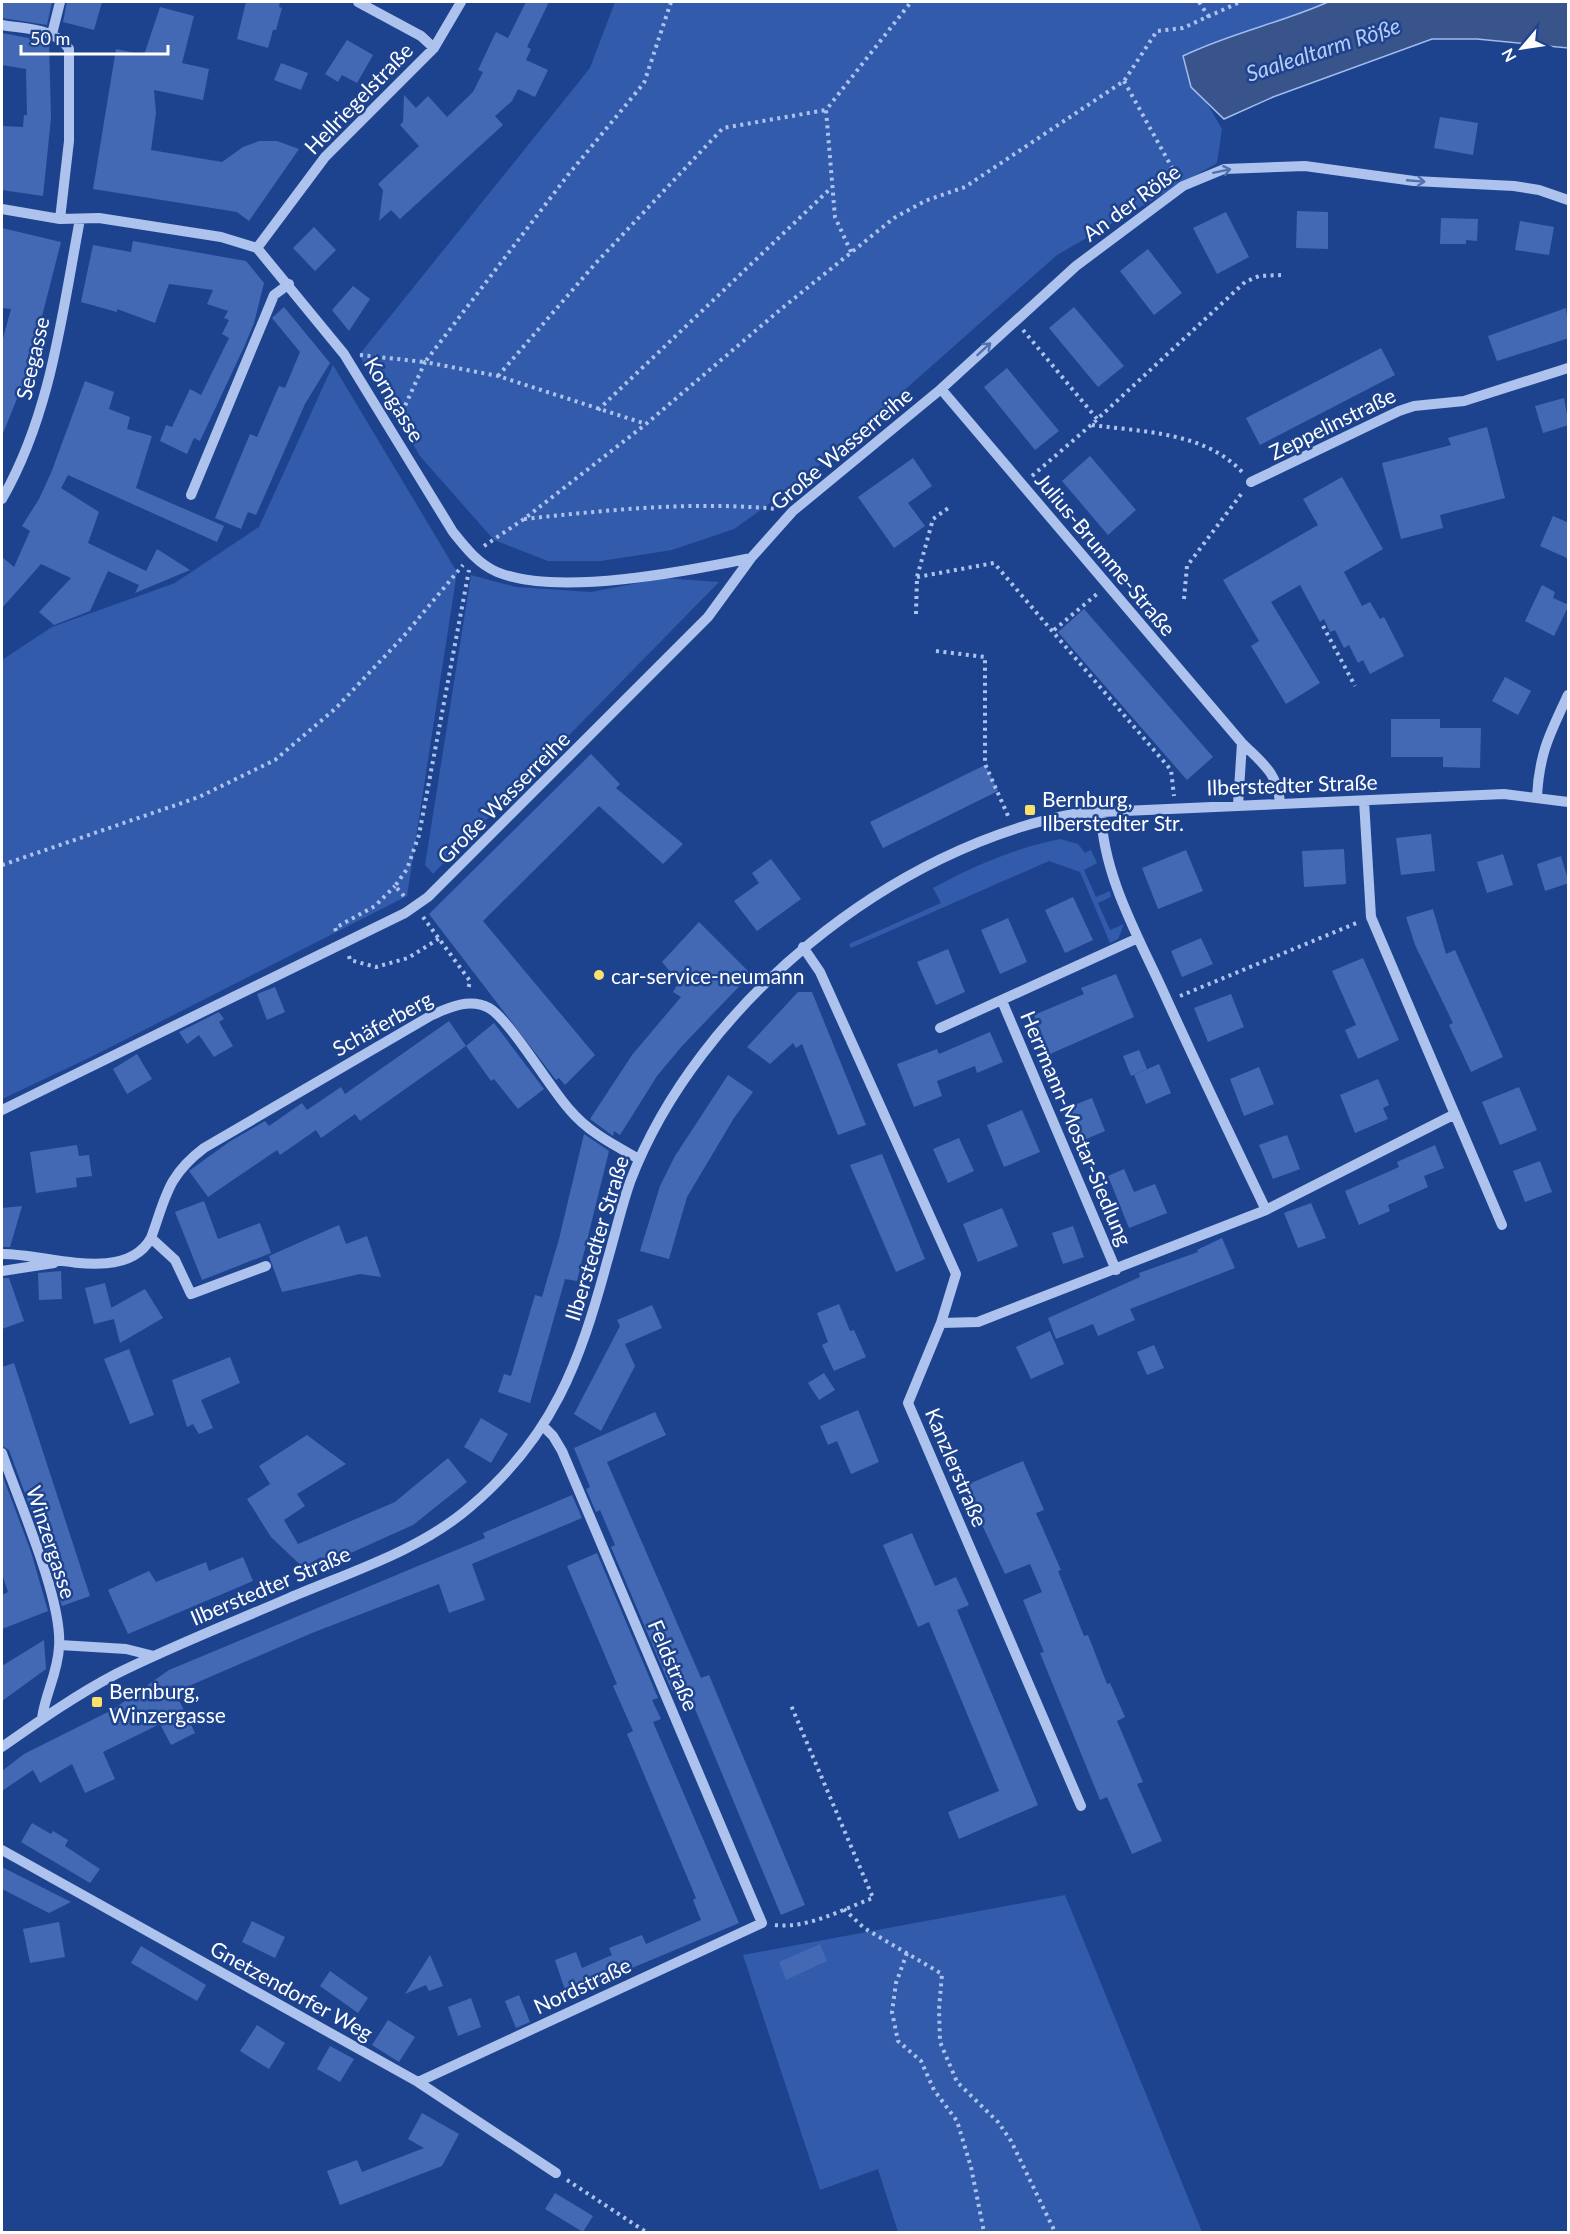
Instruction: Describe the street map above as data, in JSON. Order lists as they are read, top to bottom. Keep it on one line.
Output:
{"streets":{"street":["Hellriegelstraße","An der Röße","Seegasse","Korngasse","Zeppelinstraße","Große Wasserreihe","Julius-Brumme-Straße","Ilberstedter Straße","Schäferberg","Herrmann-Mostar-Siedlung","Kanzlerstraße","Winzergasse","Feldstraße","Nordstraße","Gnetzendorfer Weg"]},"crossings":[["Hellriegelstraße","Korngasse"],["An der Röße","Große Wasserreihe"],["An der Röße","Julius-Brumme-Straße"],["Korngasse","Große Wasserreihe"],["Große Wasserreihe","Julius-Brumme-Straße"],["Julius-Brumme-Straße","Ilberstedter Straße"],["Ilberstedter Straße","Schäferberg"],["Ilberstedter Straße","Kanzlerstraße"],["Ilberstedter Straße","Winzergasse"],["Ilberstedter Straße","Feldstraße"],["Herrmann-Mostar-Siedlung","Kanzlerstraße"],["Feldstraße","Nordstraße"],["Nordstraße","Gnetzendorfer Weg"]],"one_way":["An der Röße"],"water":["Saalealtarm Röße"],"places":{"transit":["Bernburg, Ilberstedter Str.","Bernburg, Winzergasse"],"other":["car-service-neumann"]},"scale_bar":"50 m","north":"bottom left"}
